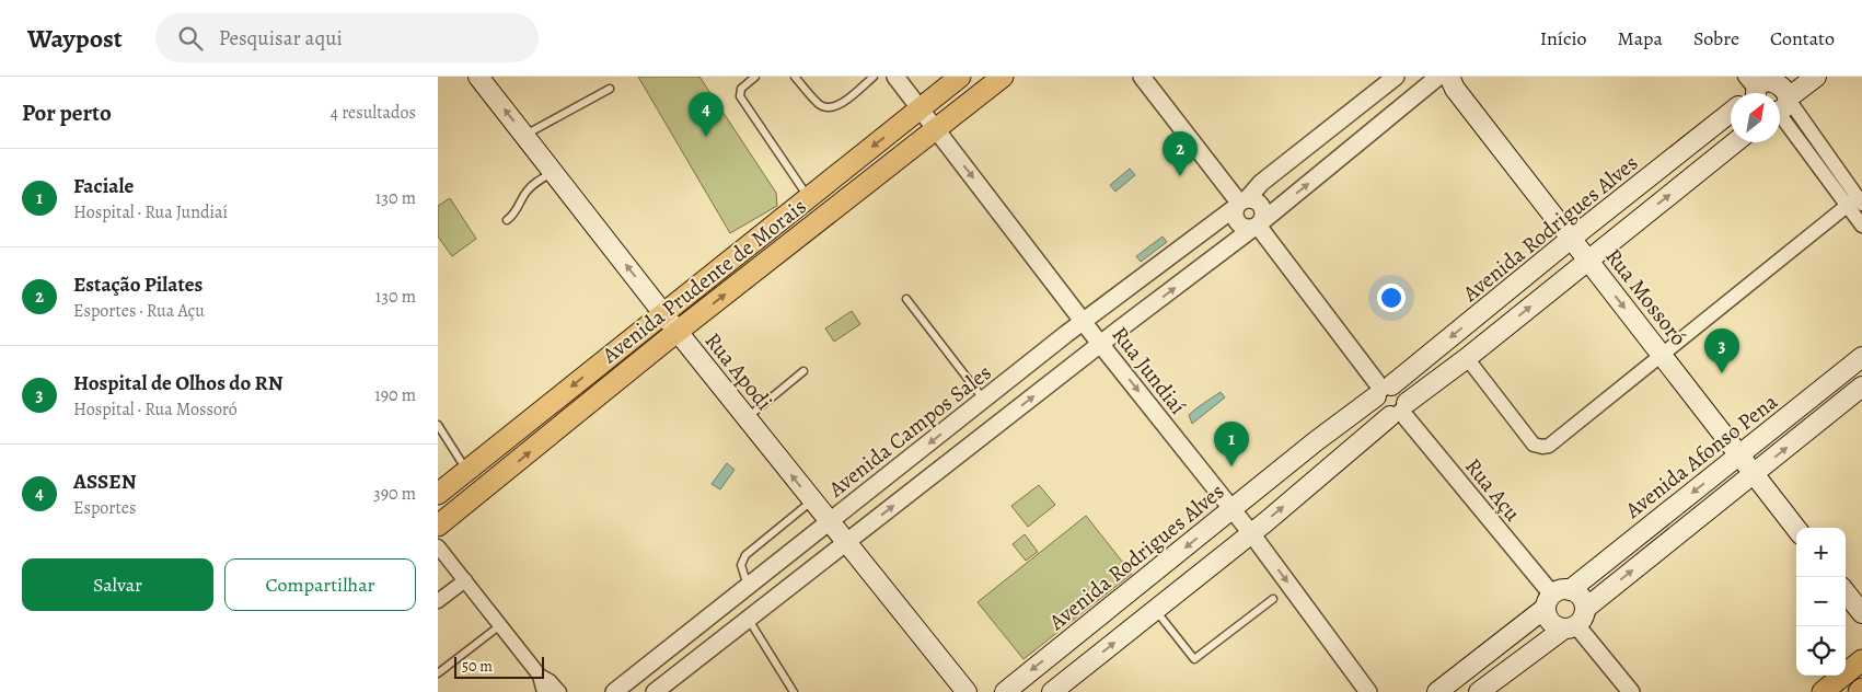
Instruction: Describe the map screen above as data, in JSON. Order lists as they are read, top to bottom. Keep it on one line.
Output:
{"streets":{"main road":["Avenida Rodrigues Alves","Avenida Prudente de Morais","Rua Mossoró","Rua Apodi","Avenida Afonso Pena"],"street":["Rua Jundiaí","Avenida Campos Sales","Rua Açu"]},"crossings":[["Avenida Rodrigues Alves","Rua Mossoró"],["Avenida Rodrigues Alves","Rua Jundiaí"],["Avenida Prudente de Morais","Rua Jundiaí"],["Avenida Prudente de Morais","Rua Apodi"],["Rua Mossoró","Avenida Afonso Pena"],["Rua Jundiaí","Avenida Campos Sales"],["Rua Apodi","Avenida Campos Sales"],["Avenida Afonso Pena","Rua Açu"]],"one_way":["Rua Jundiaí","Rua Apodi"],"scale_bar":"50 m","north":"top right","page":{"header":"Waypost","search":"Pesquisar aqui","nav":["Início","Mapa","Sobre","Contato"],"heading":["Por perto","4 resultados"],"pins":["4","2","3","1"],"list":[{"mark":"1","name":"Faciale","note":"Hospital · Rua Jundiaí","value":"130 m"},{"mark":"2","name":"Estação Pilates","note":"Esportes · Rua Açu","value":"130 m"},{"mark":"3","name":"Hospital de Olhos do RN","note":"Hospital · Rua Mossoró","value":"190 m"},{"mark":"4","name":"ASSEN","note":"Esportes","value":"390 m"}],"map_buttons":["+","−"],"buttons":["Salvar","Compartilhar"],"scale":"50 m"}}
